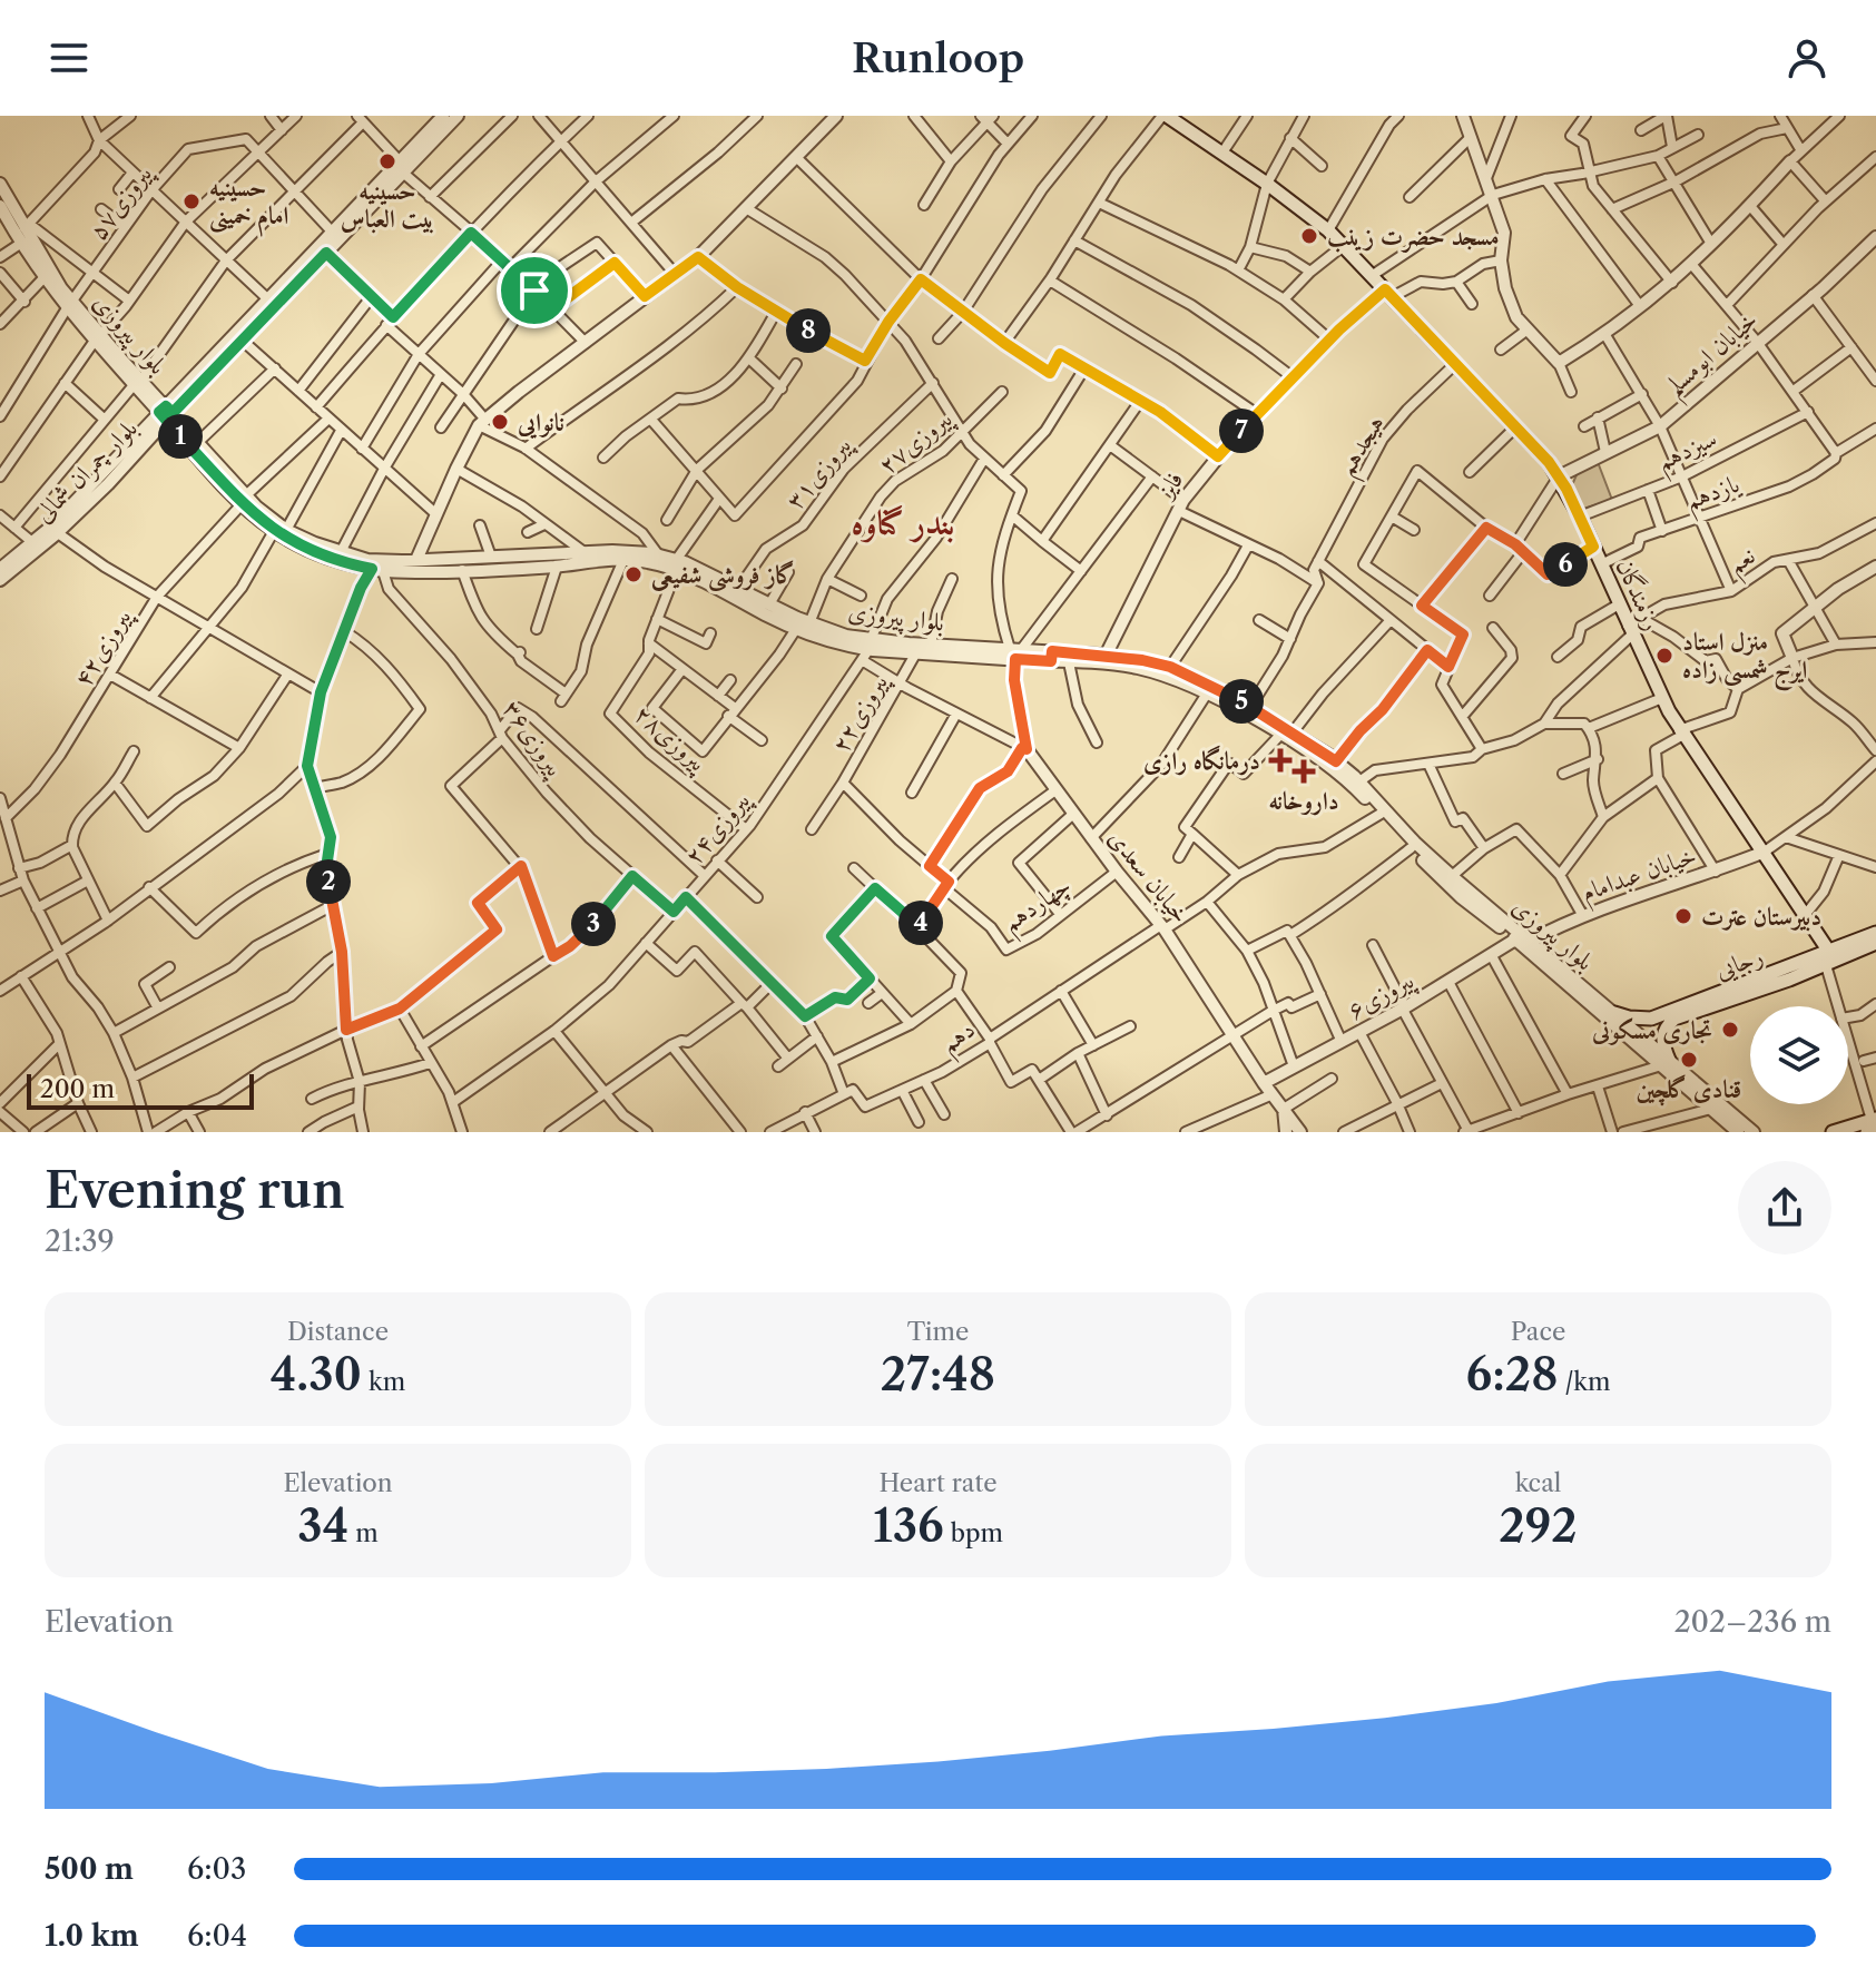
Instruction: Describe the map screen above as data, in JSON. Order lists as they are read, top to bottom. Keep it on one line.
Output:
{"streets":{"main road":["رزمندگان","رجایی"],"street":["پیروزی۵۷","بلوار پیروزی","خیابان ابومسلم","پیروزی۲۷","هیجدهم","سیزدهم","بلوار چمران شمالی","پیروزی۳۱","فایز","یازدهم","نعم","پیروزی۴۲","پیروزی۲۲","پیروزی۳۶","پیروزی۲۸","پیروزی۲۴","خیابان عبدامام","خیابان سعدی","چهاردهم","پیروزی۶","دهم"]},"crossings":[["پیروزی۵۷","بلوار پیروزی"],["بلوار پیروزی","پیروزی۲۷"],["بلوار پیروزی","بلوار چمران شمالی"],["بلوار پیروزی","پیروزی۳۱"],["بلوار پیروزی","فایز"],["بلوار پیروزی","پیروزی۴۲"],["بلوار پیروزی","پیروزی۲۲"],["بلوار پیروزی","پیروزی۳۶"],["بلوار پیروزی","پیروزی۲۸"],["بلوار پیروزی","پیروزی۲۴"],["بلوار پیروزی","خیابان عبدامام"],["بلوار پیروزی","خیابان سعدی"],["بلوار پیروزی","رجایی"],["بلوار پیروزی","پیروزی۶"],["بلوار پیروزی","دهم"],["خیابان ابومسلم","رزمندگان"],["هیجدهم","رزمندگان"],["سیزدهم","رزمندگان"],["فایز","رزمندگان"],["یازدهم","رزمندگان"],["نعم","رزمندگان"],["رزمندگان","خیابان عبدامام"],["رزمندگان","رجایی"],["پیروزی۲۲","چهاردهم"],["پیروزی۳۶","پیروزی۲۴"],["پیروزی۲۸","پیروزی۲۴"],["خیابان سعدی","چهاردهم"],["خیابان سعدی","پیروزی۶"],["خیابان سعدی","دهم"]],"districts":["بندر گناوه"],"places":{"other":["حسینیه بیت العباس","حسینیه امام خمینی","مسجد حضرت زینب","نانوایی","گاز فروشی شفیعی","منزل استاد ایرج شمسى زاده","دبیرستان عترت","تجاری مسکونی","قنادی گلچین"],"health":["درمانگاه رازی","داروخانه"]},"scale_bar":"200 m","page":{"header":"Runloop","pins":["8","7","1","6","5","2","4","3"],"scale":"200 m","heading":["Evening run","21:39"],"stats":[["Distance","4.30 km"],["Time","27:48"],["Pace","6:28 /km"],["Elevation","34 m"],["Heart rate","136 bpm"],["kcal","292"]],"chart":["Elevation","202–236 m"],"list":[{"name":"500 m","note":"6:03"},{"name":"1.0 km","note":"6:04"}]}}
